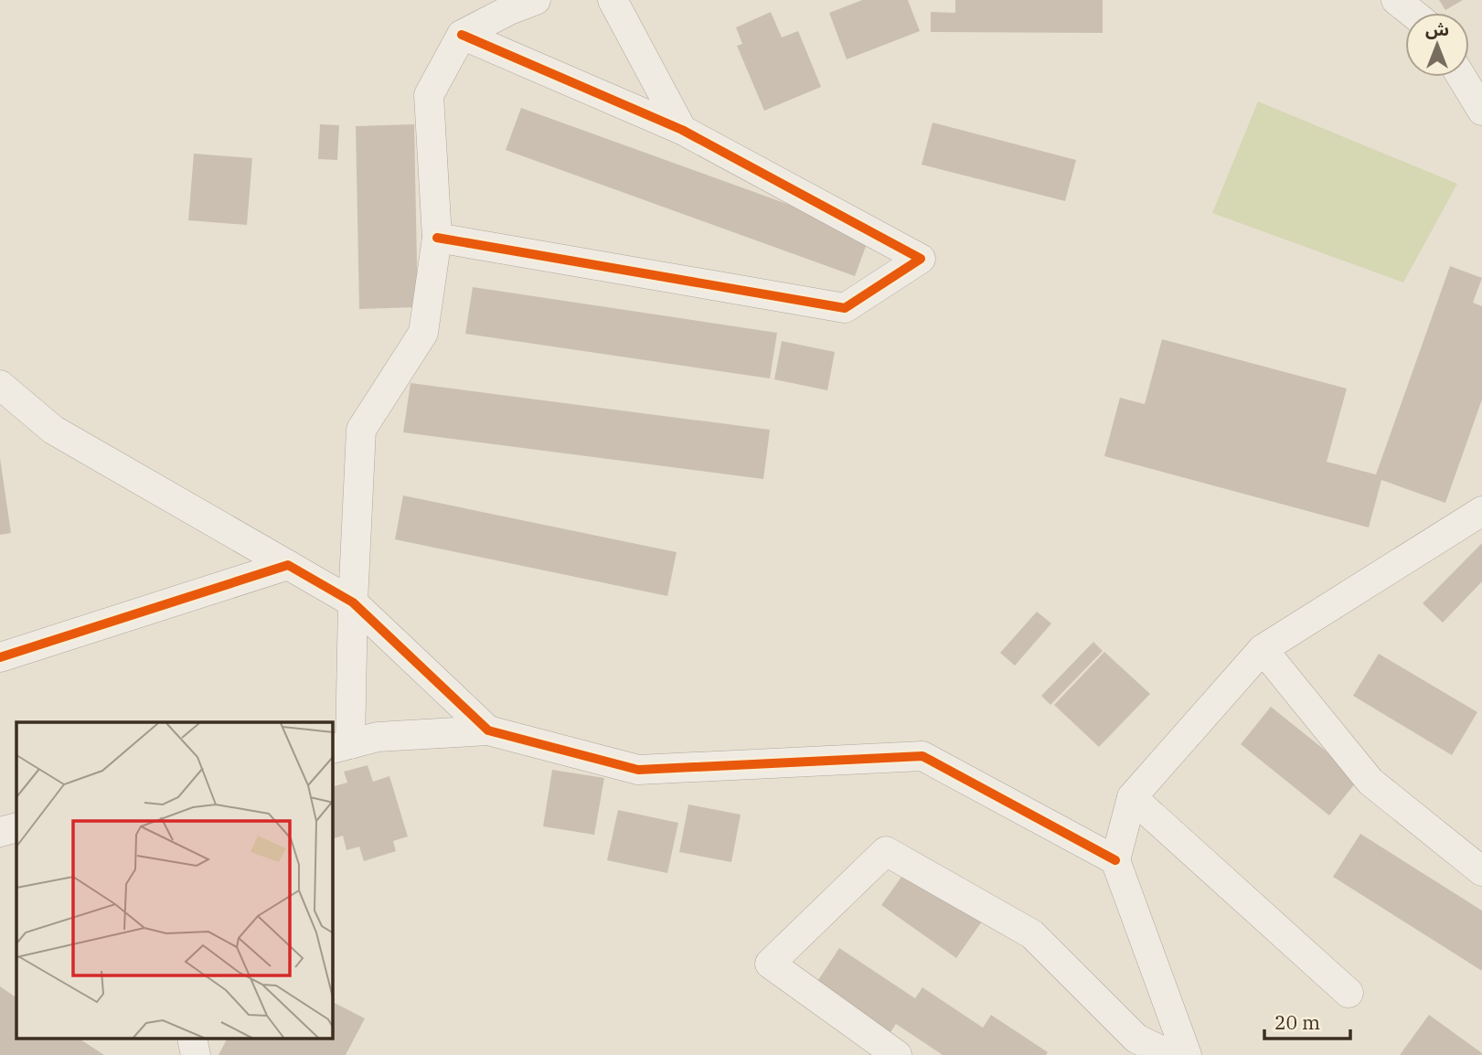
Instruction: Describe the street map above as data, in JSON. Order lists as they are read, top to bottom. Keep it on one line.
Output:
{"scale_bar":"20 m","north":"top"}
